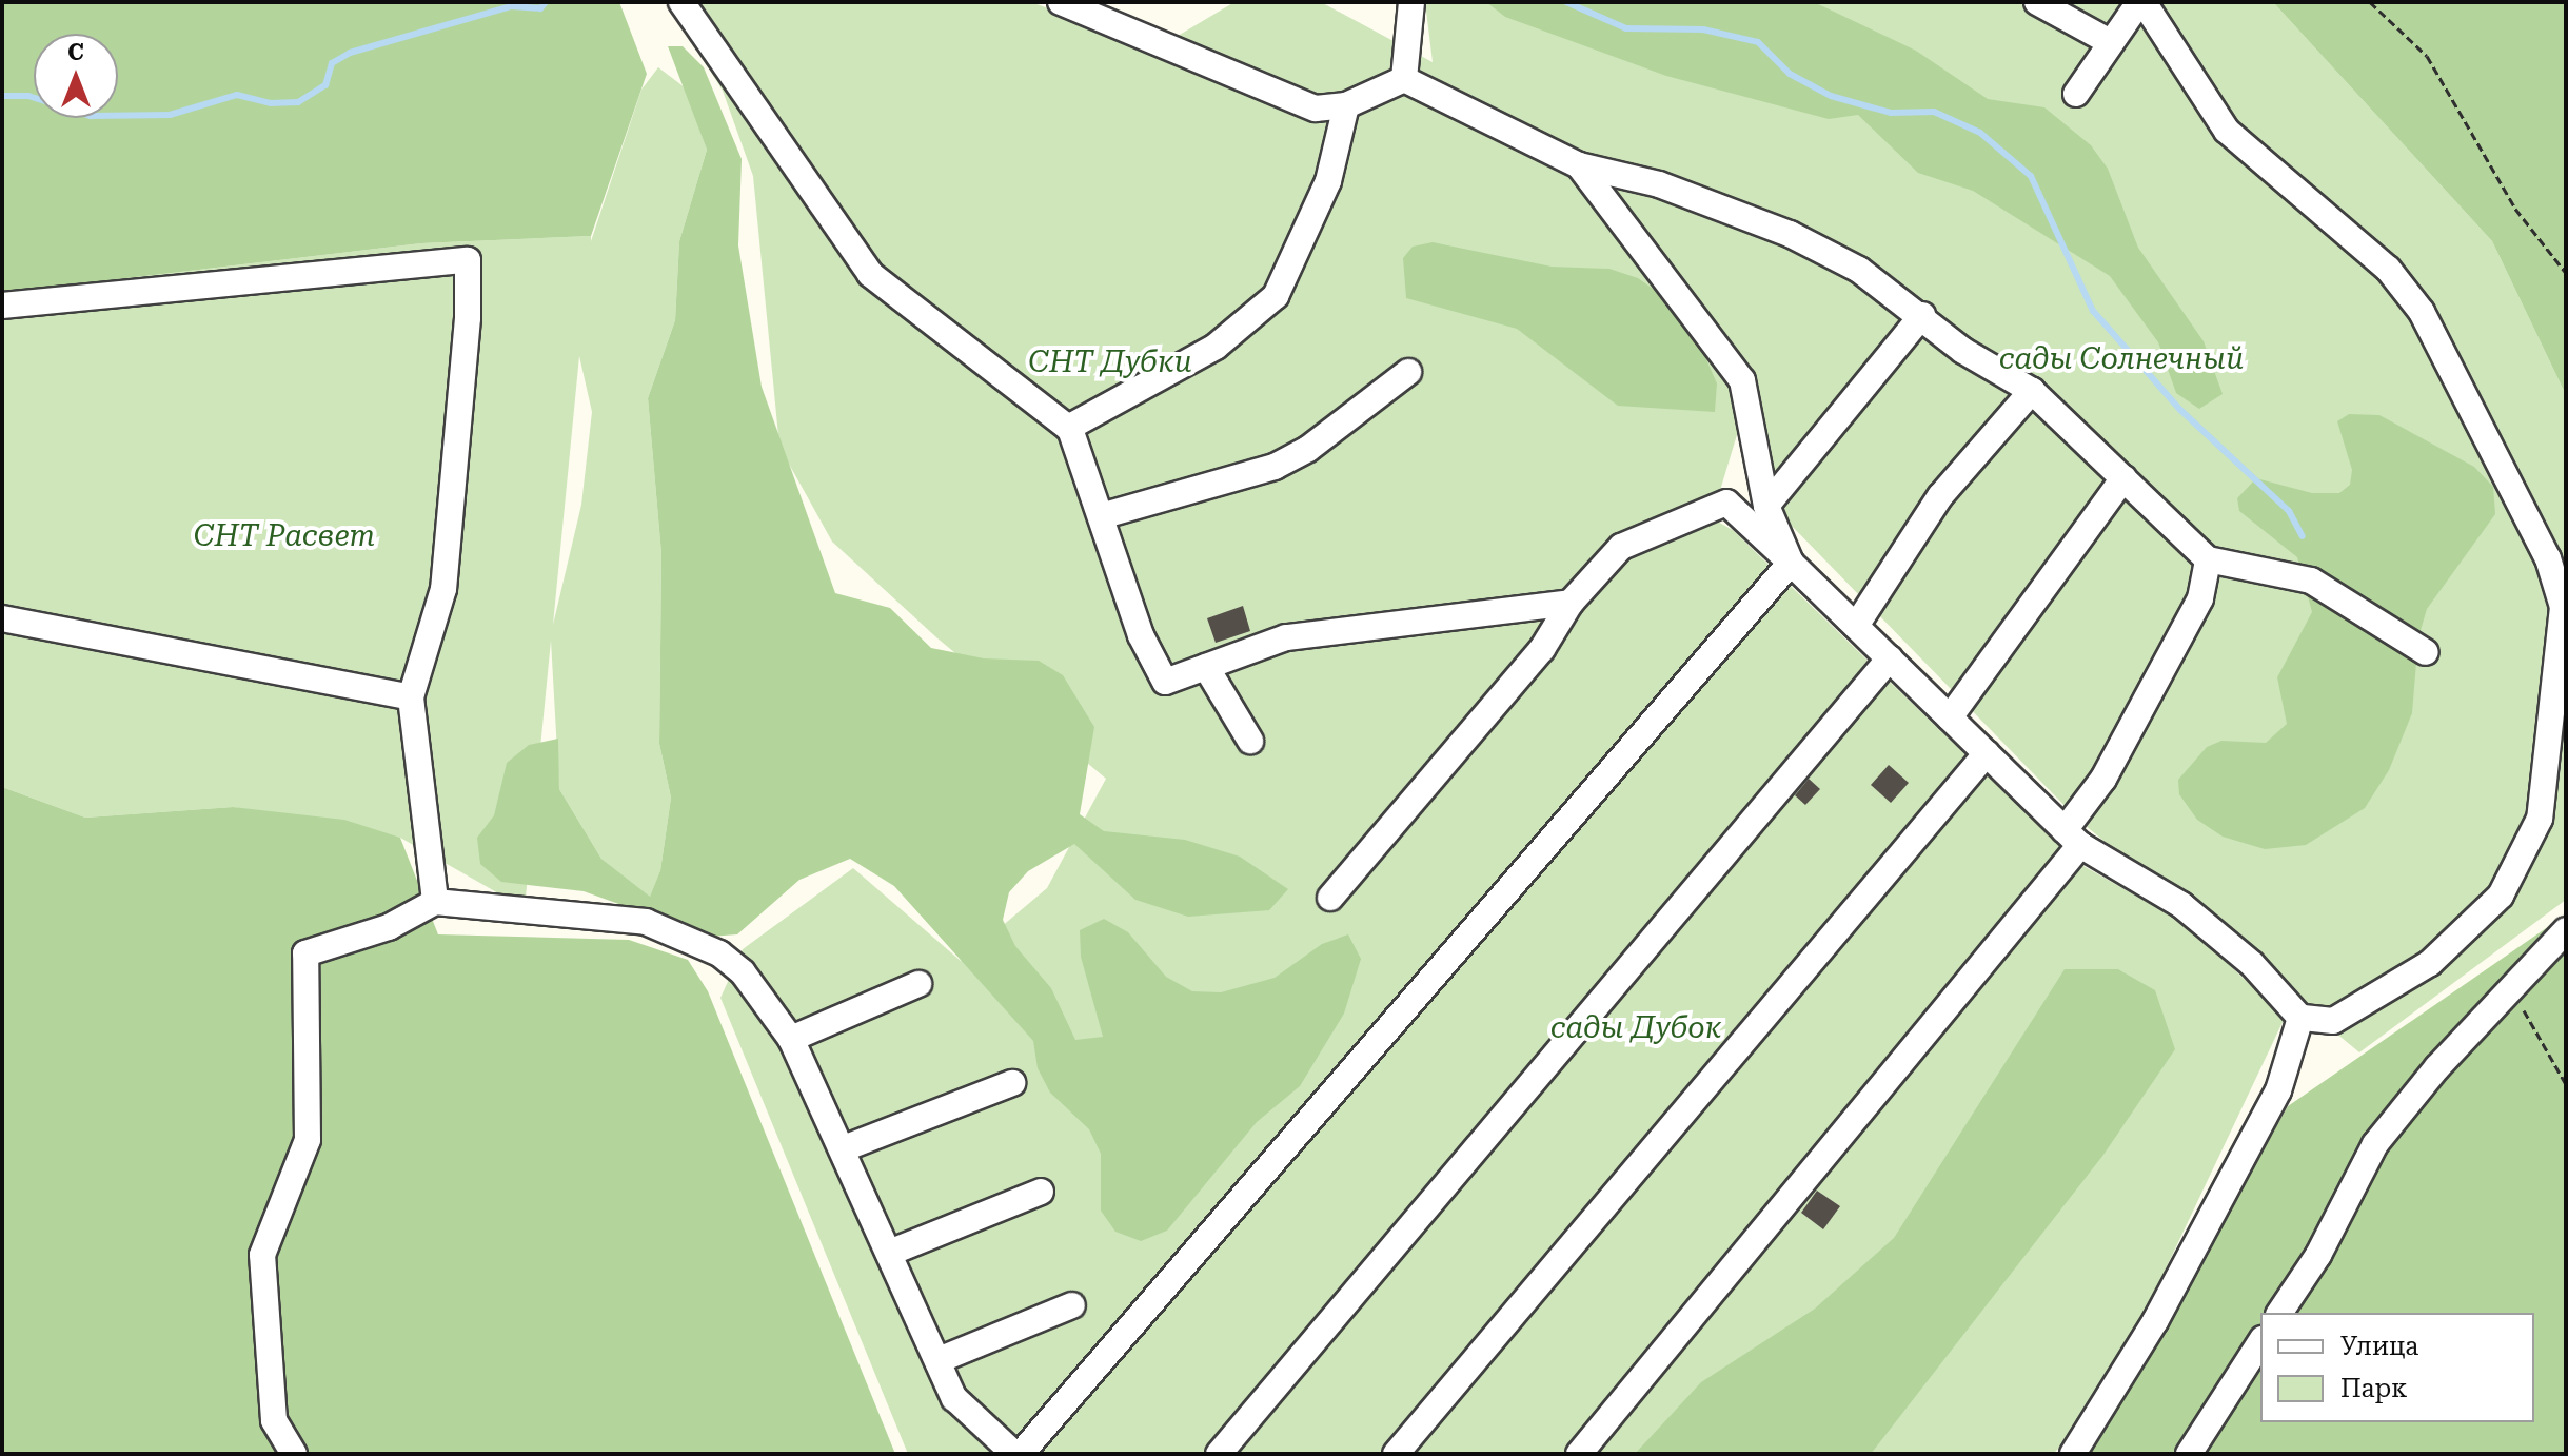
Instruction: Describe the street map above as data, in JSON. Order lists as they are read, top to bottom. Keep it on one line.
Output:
{"parks":["сады Солнечный","СНТ Дубки","СНТ Расвет","сады Дубок"],"legend":["Улица","Парк"],"north":"top"}
